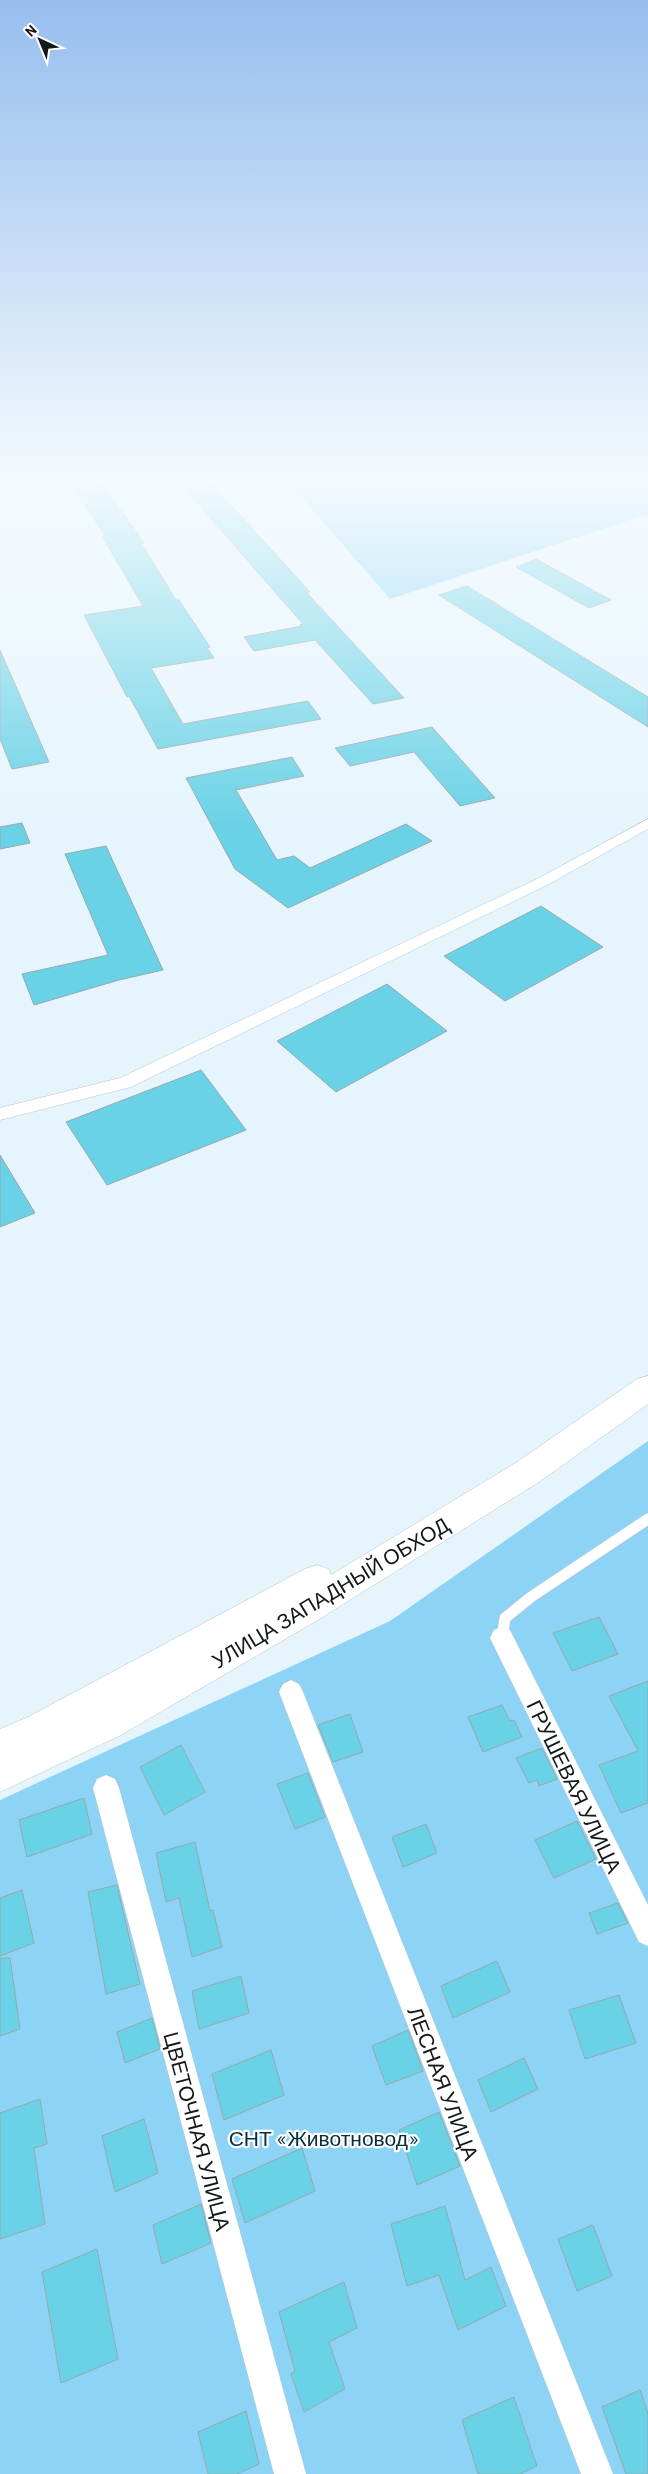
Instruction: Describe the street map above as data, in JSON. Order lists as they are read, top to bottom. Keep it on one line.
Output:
{"streets":{"highway":["УЛИЦА ЗАПАДНЫЙ ОБХОД"],"street":["ГРУШЕВАЯ УЛИЦА","ЛЕСНАЯ УЛИЦА","ЦВЕТОЧНАЯ УЛИЦА"]},"parks":["СНТ «Животновод»"],"north":"top left"}
